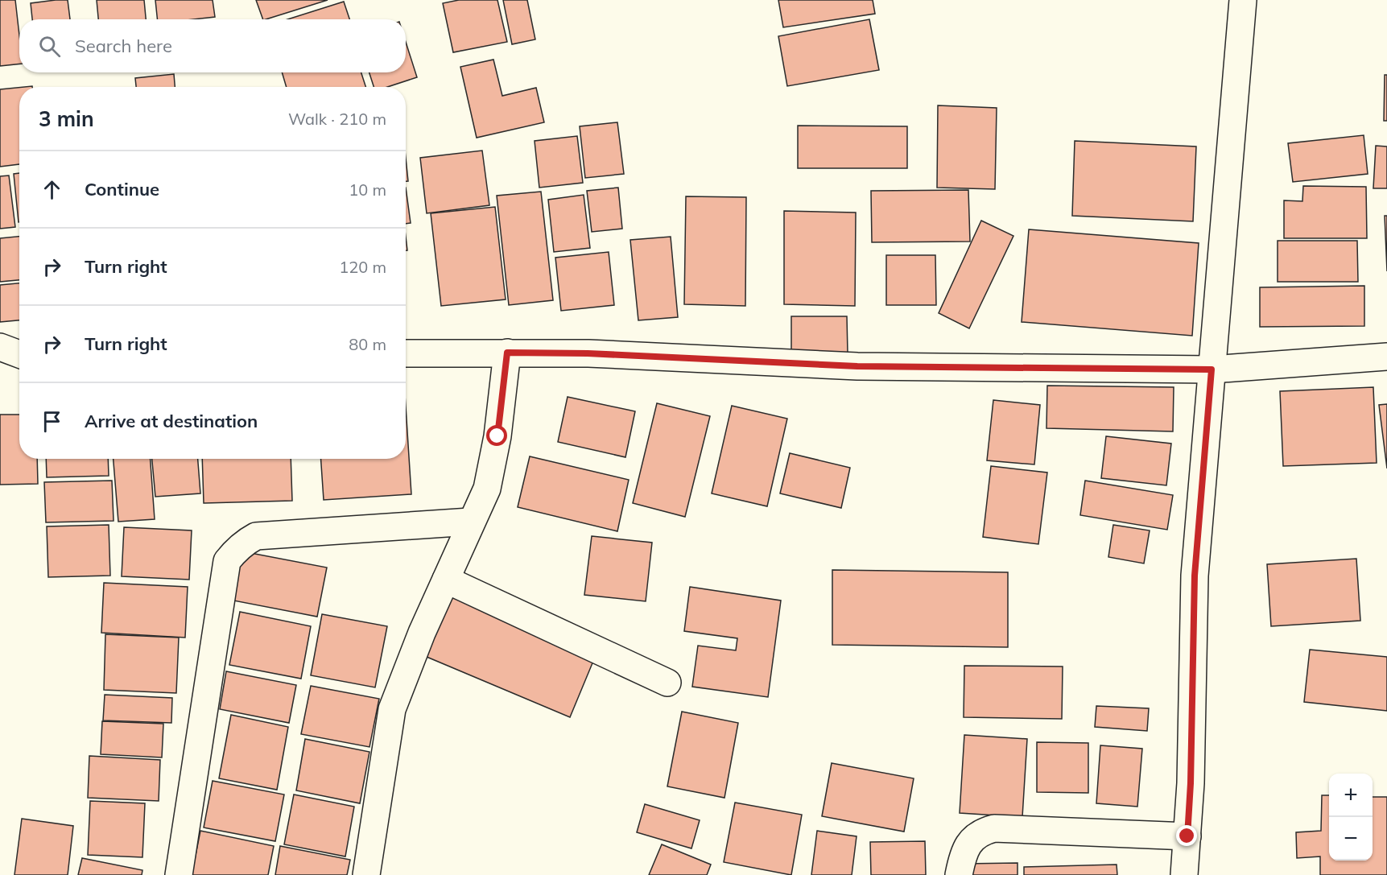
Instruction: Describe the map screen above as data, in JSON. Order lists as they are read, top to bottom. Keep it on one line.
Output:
{"page":{"search":"Search here","heading":["3 min","Walk · 210 m"],"list":[["Continue","10 m"],["Turn right","120 m"],["Turn right","80 m"],"Arrive at destination"],"map_buttons":["+","−"]}}
